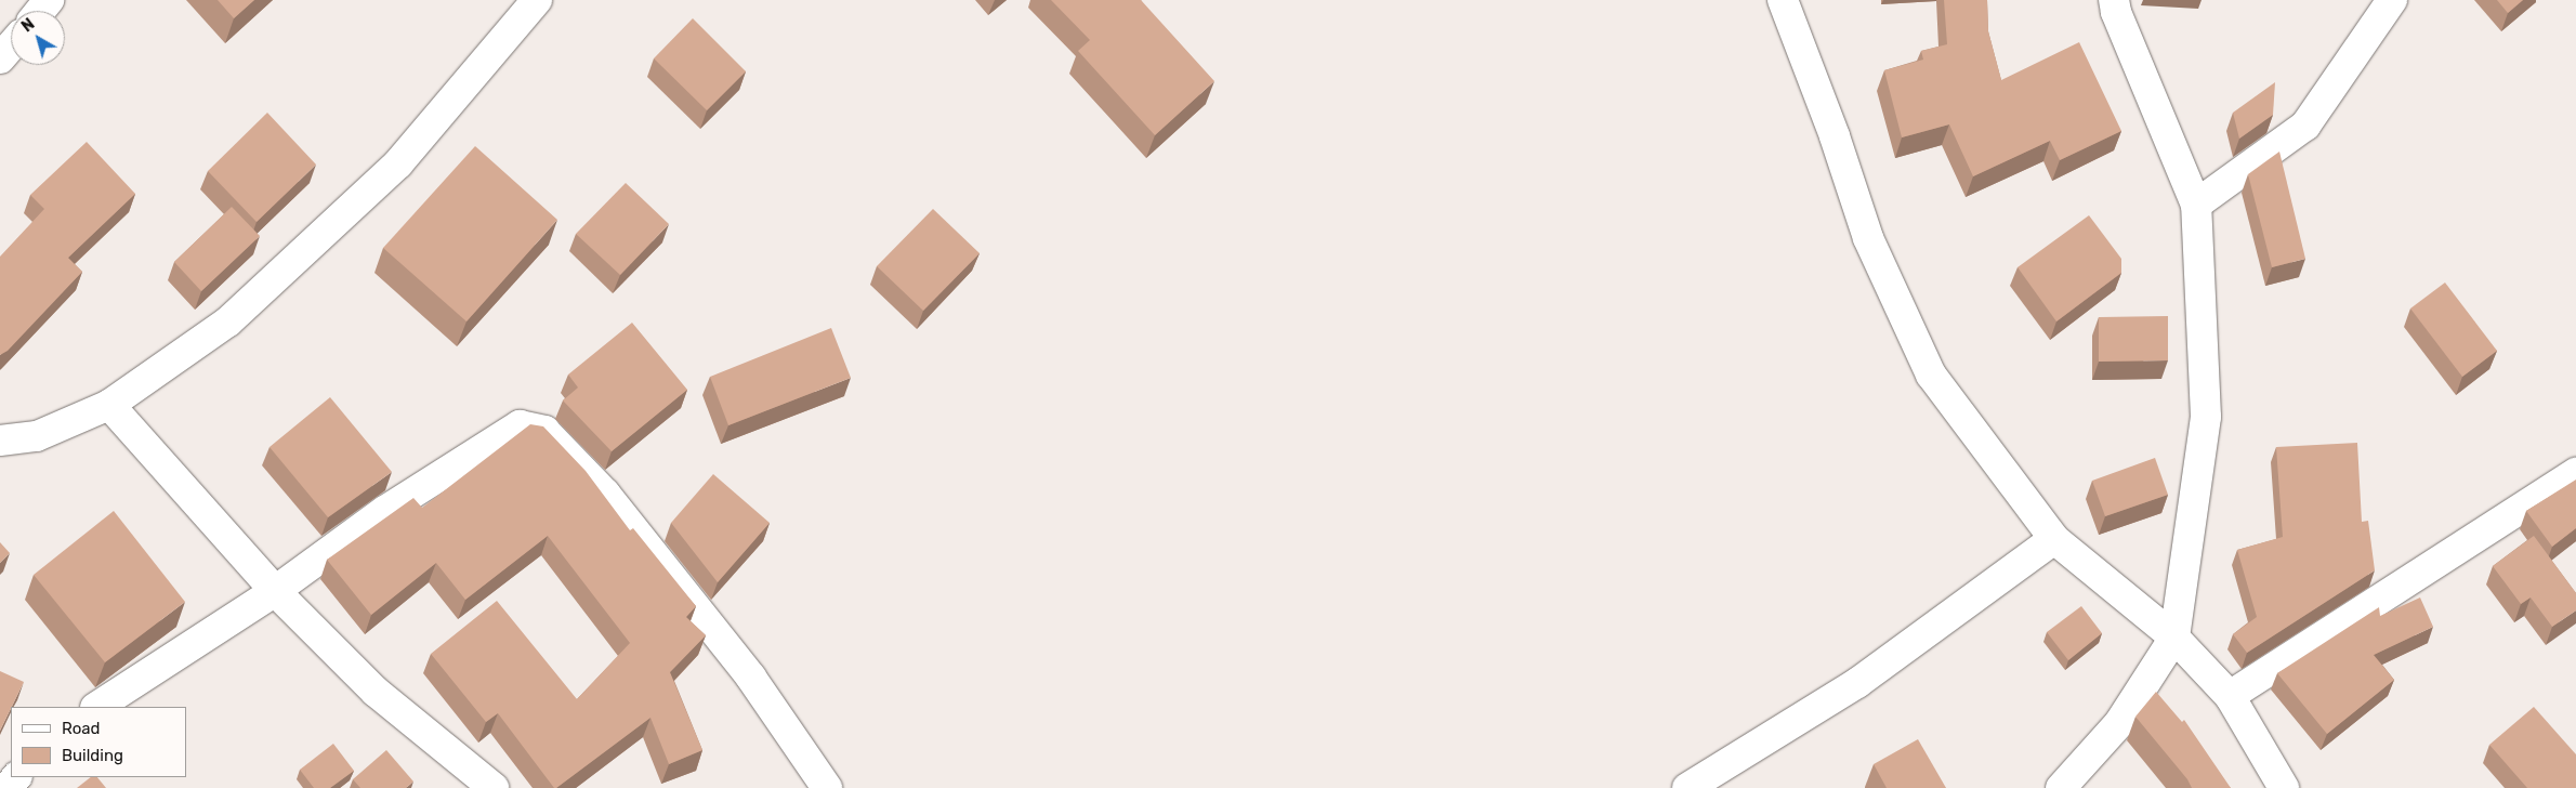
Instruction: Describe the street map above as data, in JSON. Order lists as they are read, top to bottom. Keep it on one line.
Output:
{"legend":["Road","Building"],"north":"top left"}
